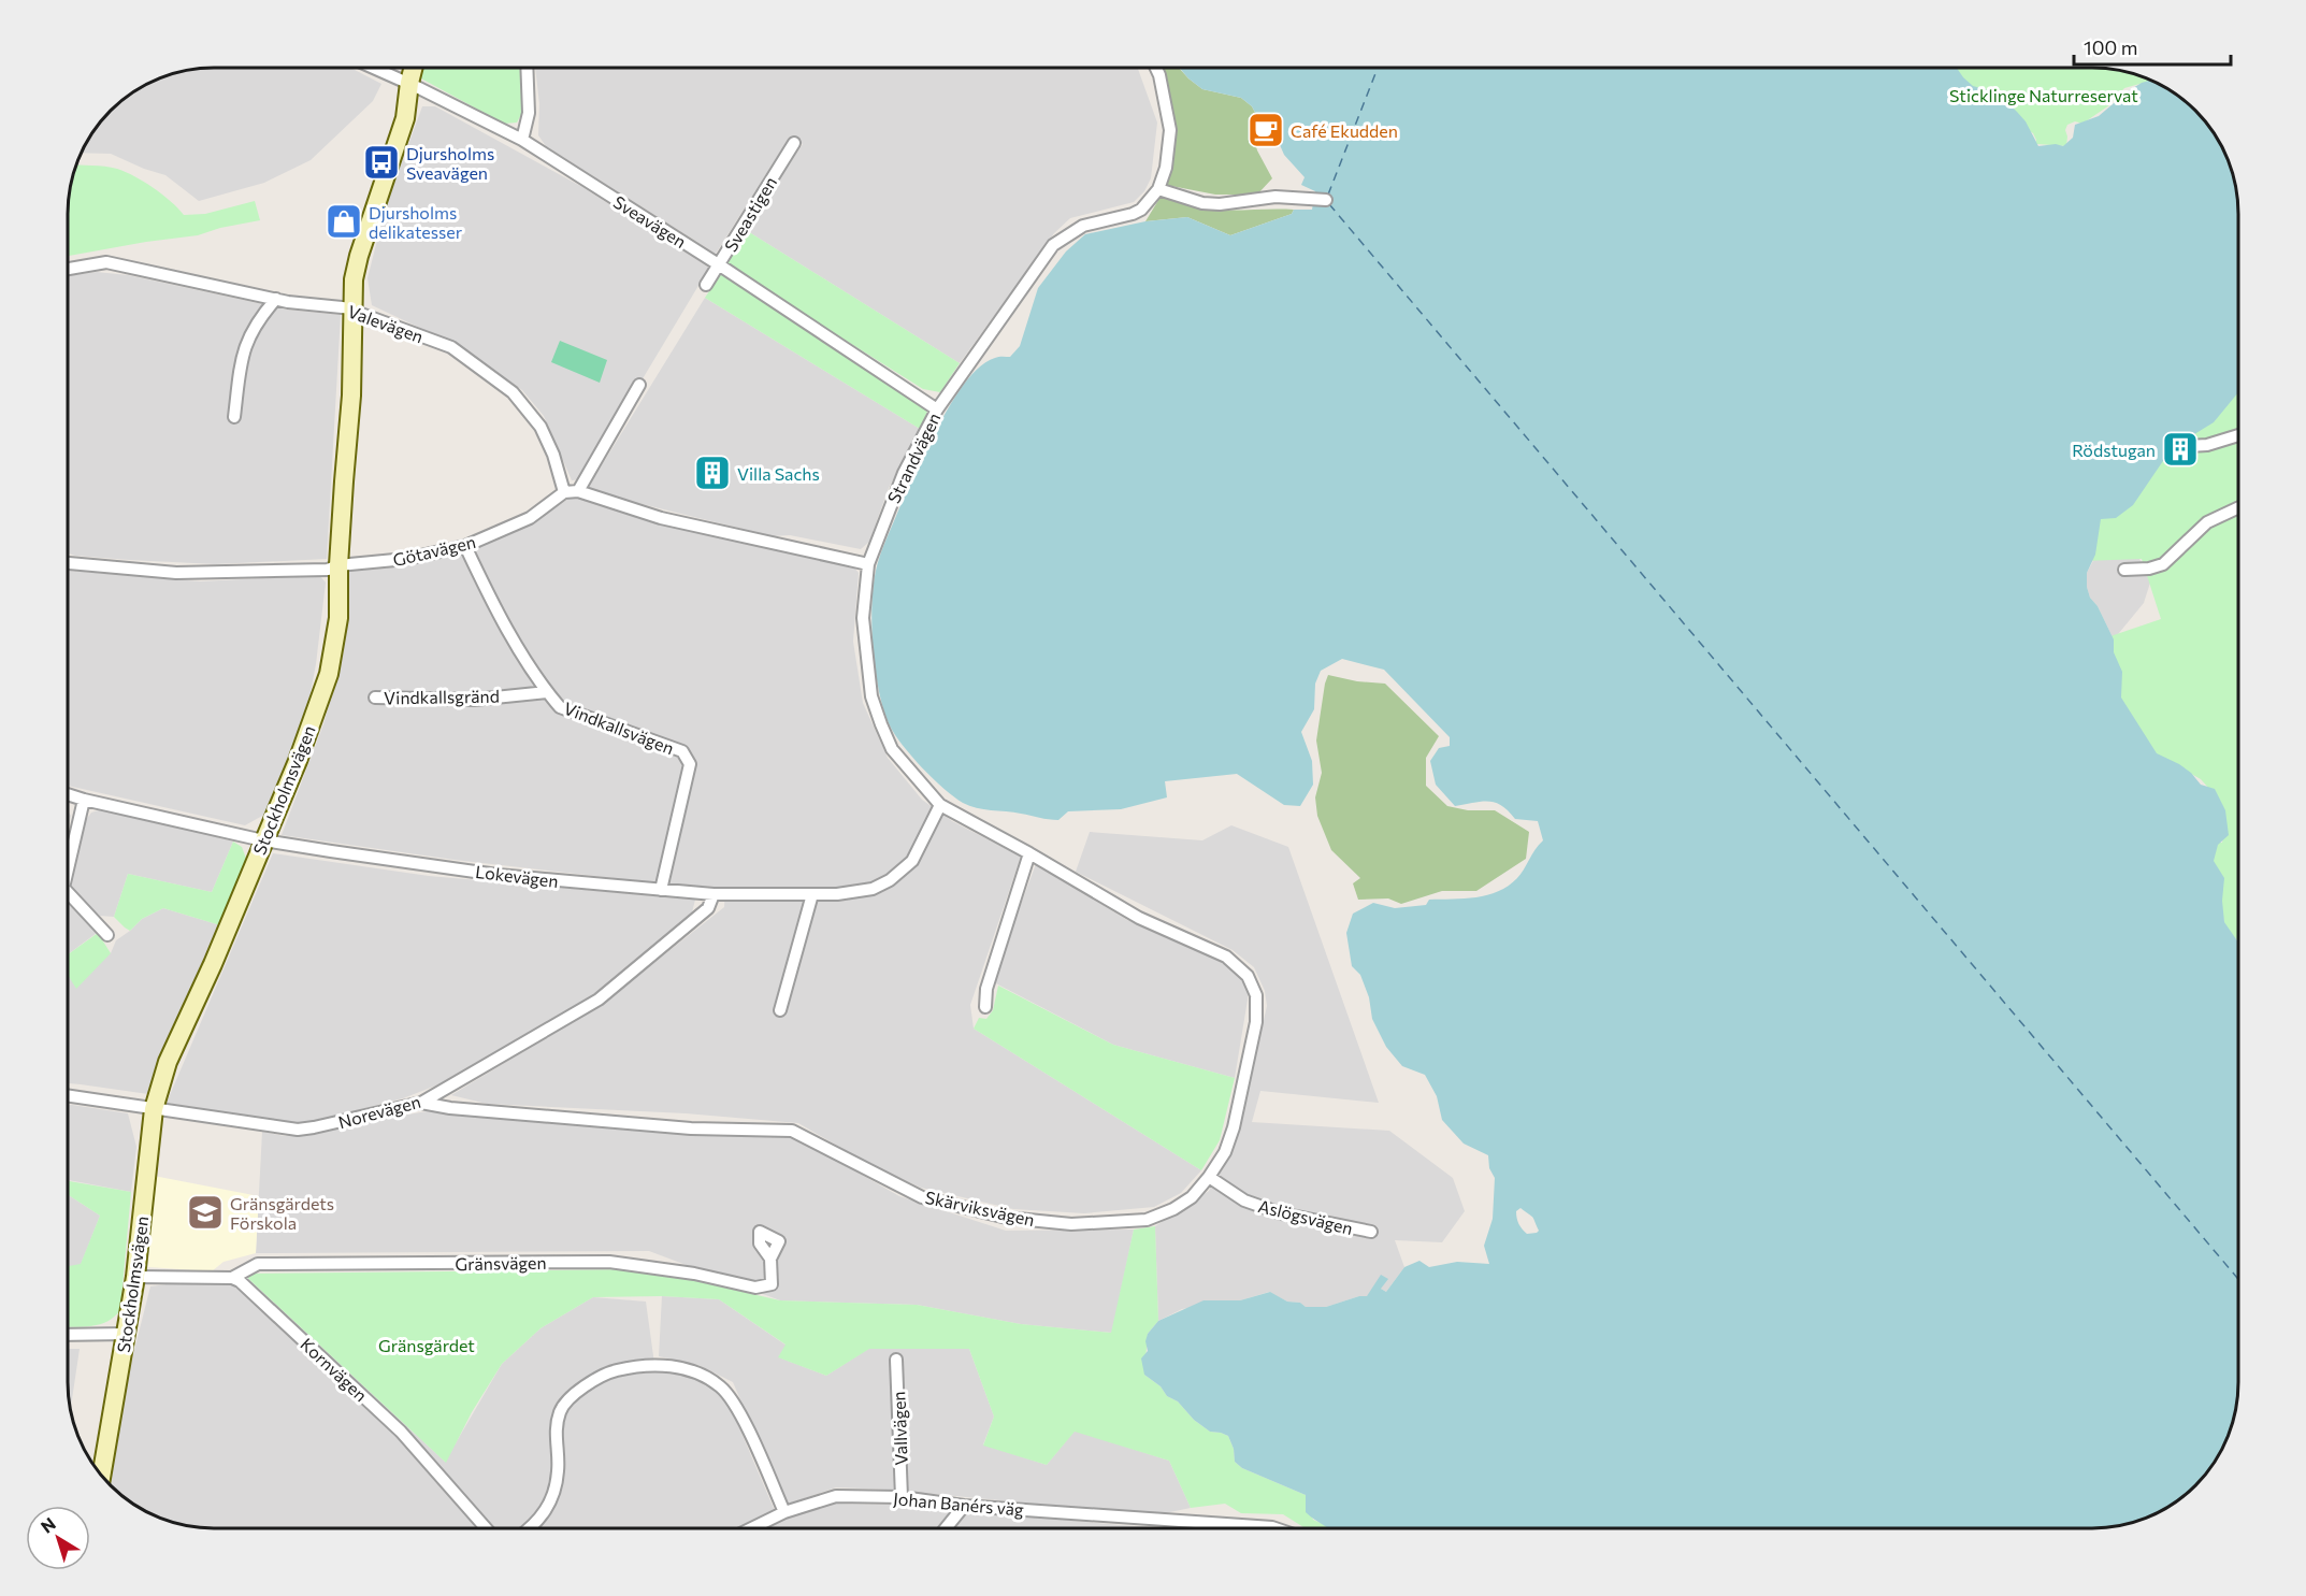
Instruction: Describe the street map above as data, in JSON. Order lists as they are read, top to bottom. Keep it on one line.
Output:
{"streets":{"street":["Sveastigen","Sveavägen","Valevägen","Strandvägen","Götavägen","Vindkallsgränd","Vindkallsvägen","Stockholmsvägen","Lokevägen","Norevägen","Skärviksvägen","Aslögsvägen","Gränsvägen","Kornvägen","Vallvägen","Johan Banérs väg"]},"crossings":[["Sveastigen","Sveavägen"],["Sveavägen","Strandvägen"],["Sveavägen","Stockholmsvägen"],["Valevägen","Götavägen"],["Valevägen","Stockholmsvägen"],["Strandvägen","Lokevägen"],["Strandvägen","Skärviksvägen"],["Götavägen","Vindkallsvägen"],["Götavägen","Stockholmsvägen"],["Vindkallsgränd","Vindkallsvägen"],["Vindkallsvägen","Lokevägen"],["Stockholmsvägen","Lokevägen"],["Stockholmsvägen","Norevägen"],["Lokevägen","Norevägen"],["Lokevägen","Skärviksvägen"],["Norevägen","Skärviksvägen"],["Skärviksvägen","Aslögsvägen"],["Gränsvägen","Kornvägen"],["Vallvägen","Johan Banérs väg"]],"parks":["Sticklinge Naturreservat","Gränsgärdet"],"places":{"cafe":["Café Ekudden"],"bus stop":["Djursholms Sveavägen"],"shop":["Djursholms delikatesser"],"building":["Rödstugan","Villa Sachs"],"school or university":["Gränsgärdets Förskola"]},"scale_bar":"100 m","north":"top left"}
